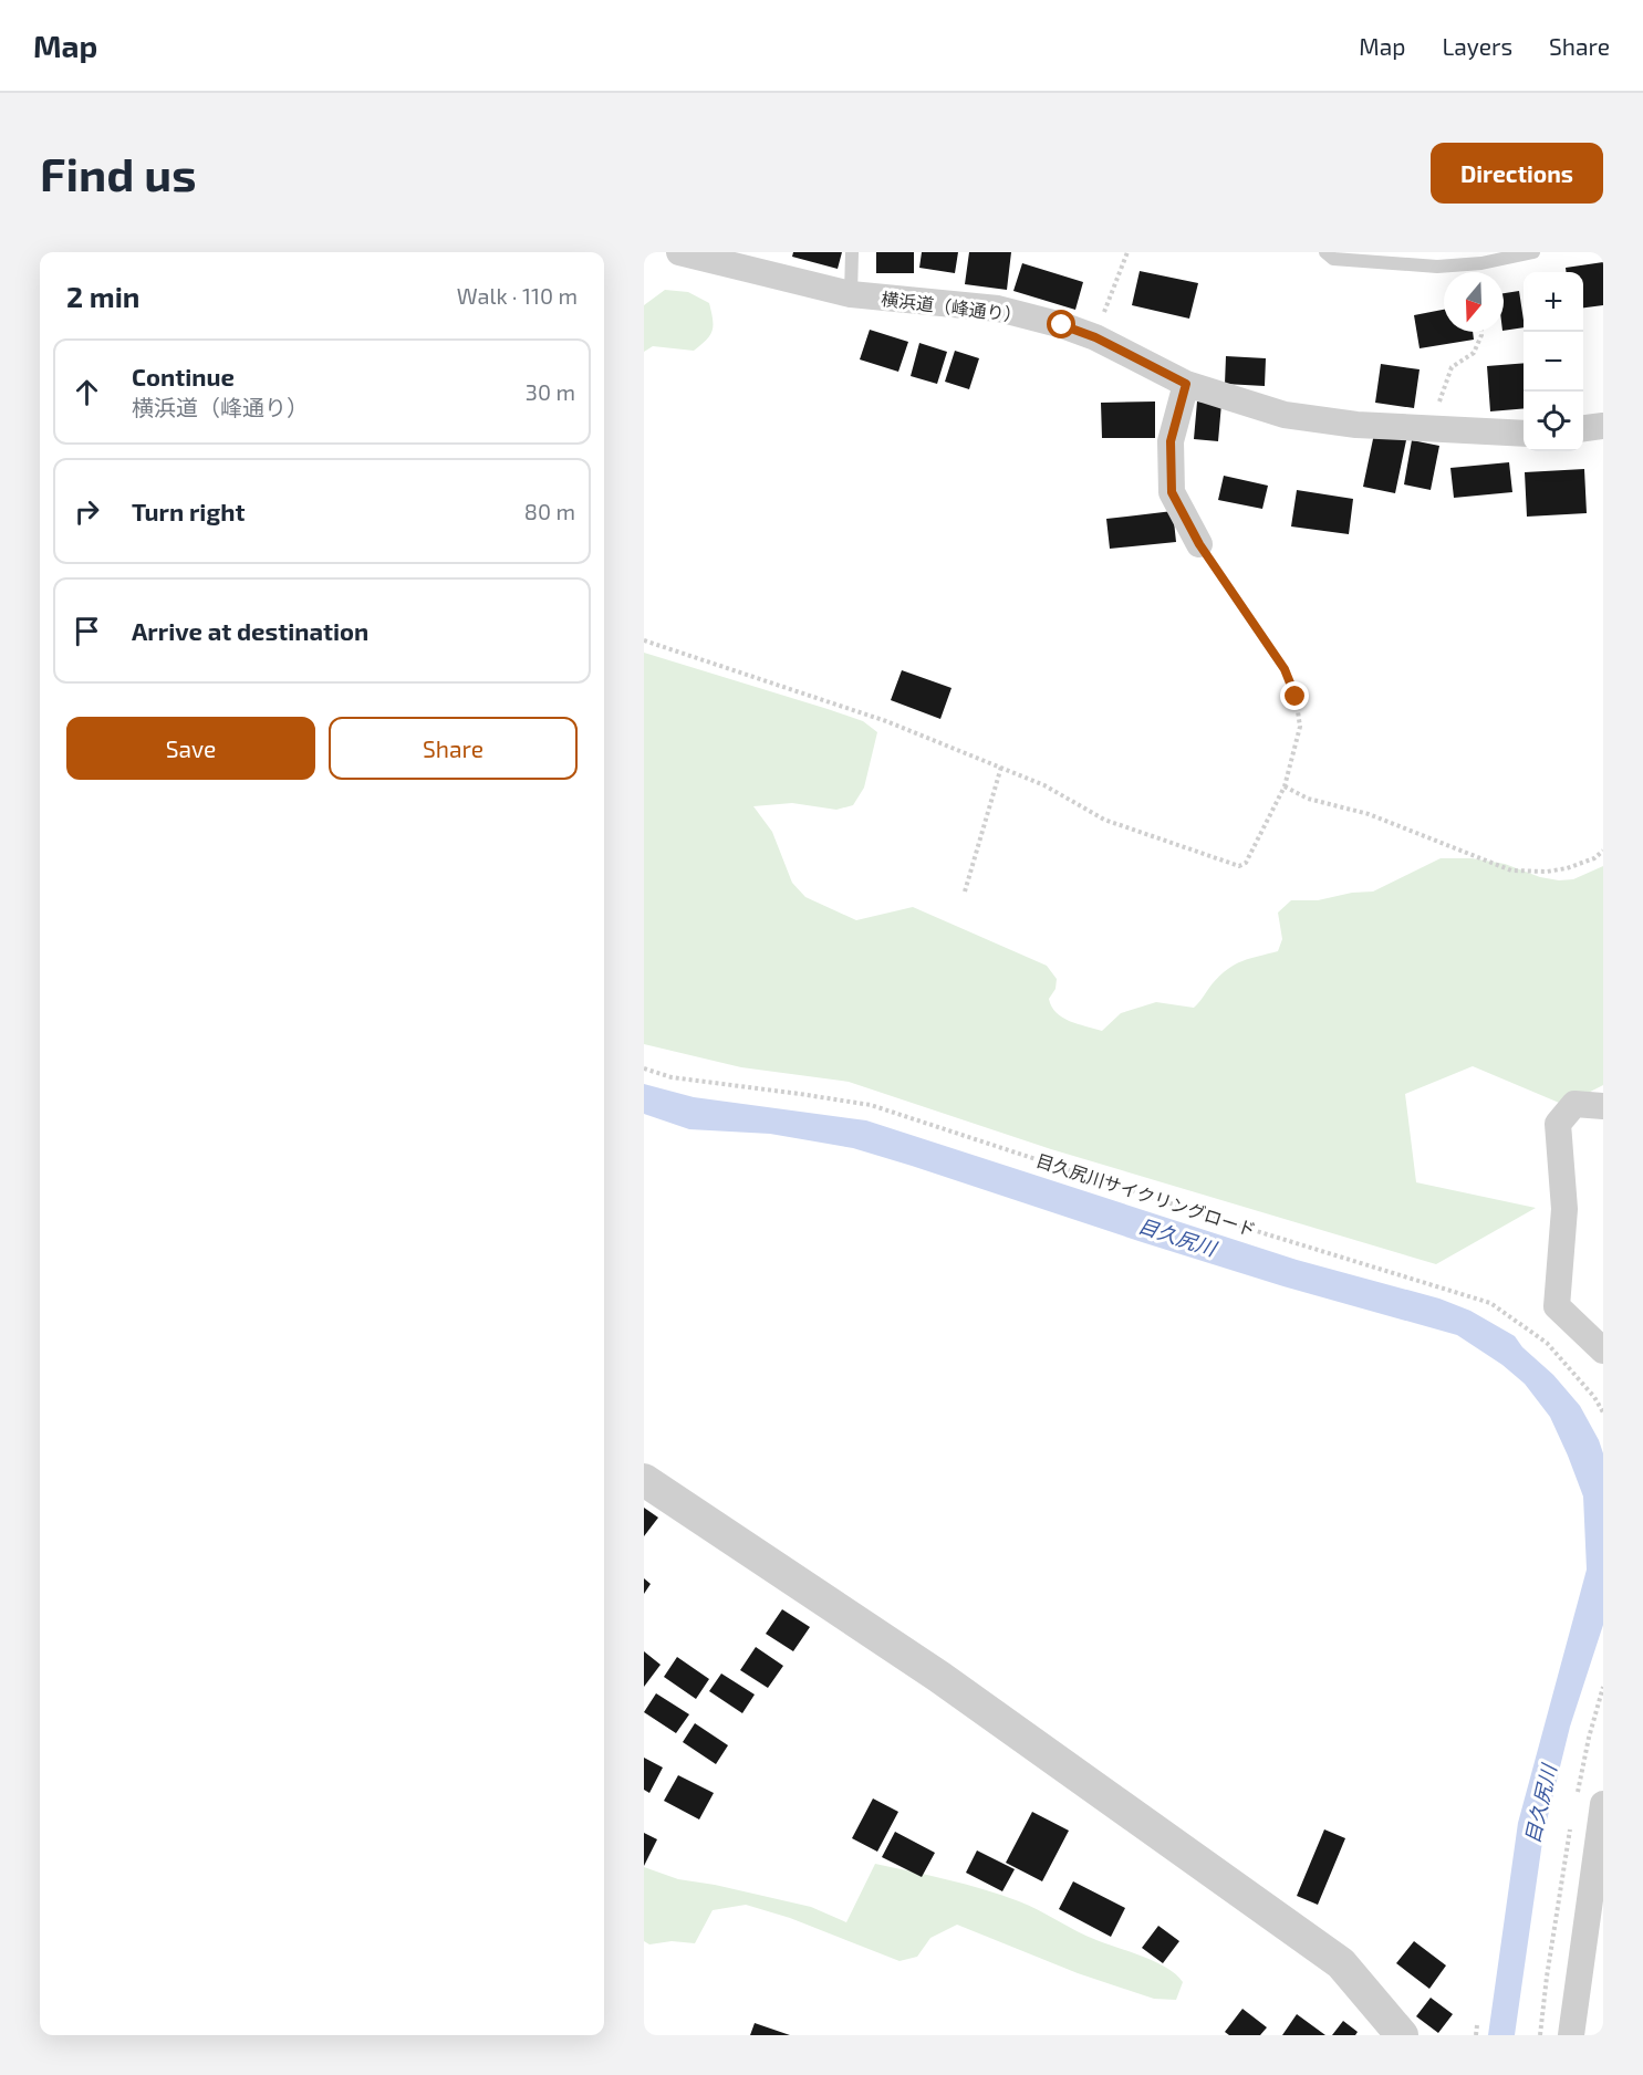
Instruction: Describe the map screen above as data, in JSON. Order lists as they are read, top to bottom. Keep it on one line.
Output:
{"streets":{"street":["横浜道（峰通り）"],"path":["目久尻川サイクリングロード"]},"water":["目久尻川"],"north":"bottom","page":{"header":"Map","nav":["Map","Layers","Share"],"buttons":["Directions",["Save","Share"]],"title":"Find us","heading":["2 min","Walk · 110 m"],"map_buttons":["+","−"],"list":[["Continue","横浜道（峰通り）","30 m"],["Turn right","80 m"],"Arrive at destination"]}}
